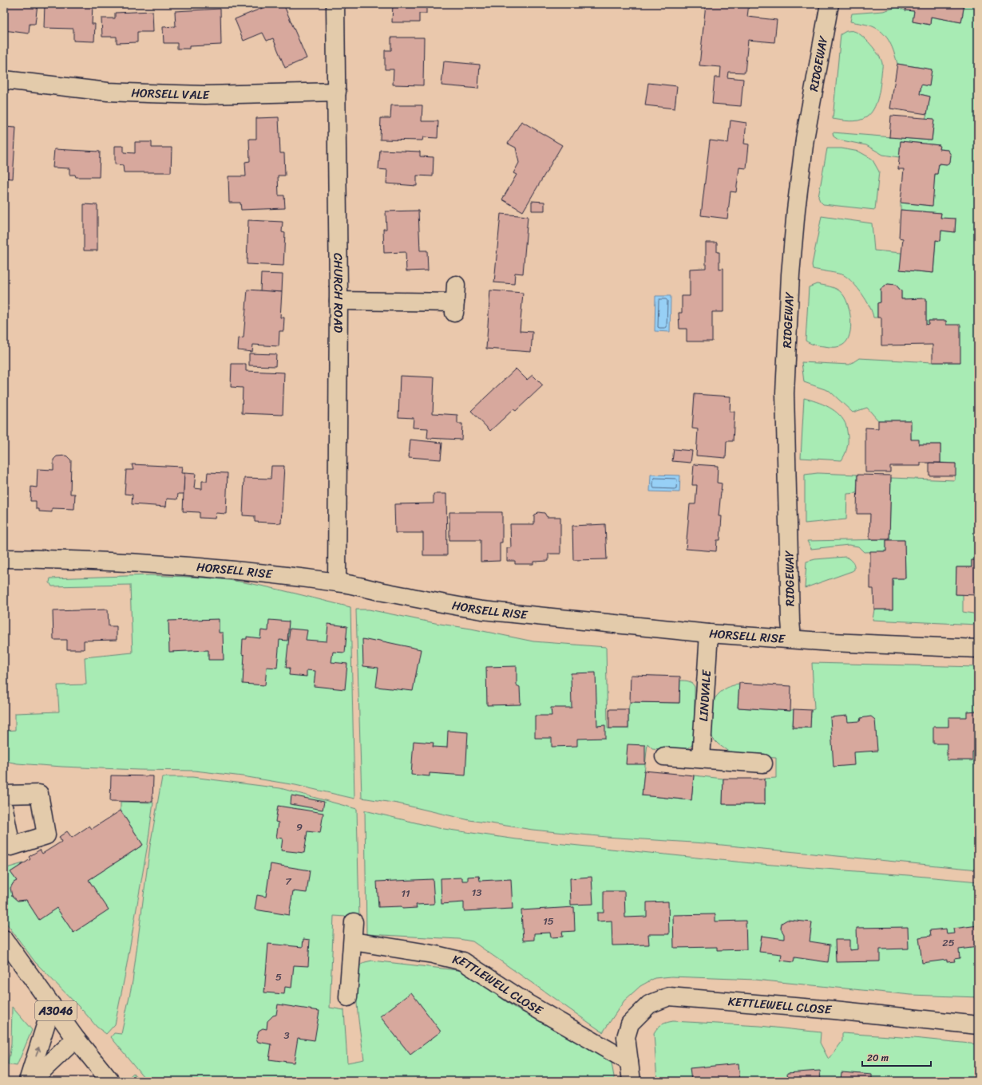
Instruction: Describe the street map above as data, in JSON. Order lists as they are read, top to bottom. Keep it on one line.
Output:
{"streets":{"street":["RIDGEWAY","HORSELL VALE","CHURCH ROAD","HORSELL RISE","LINDVALE","KETTLEWELL CLOSE","A3046"]},"crossings":[["RIDGEWAY","HORSELL RISE"],["HORSELL VALE","CHURCH ROAD"],["CHURCH ROAD","HORSELL RISE"],["HORSELL RISE","LINDVALE"]],"house_numbers":["9","7","13","11","15","25","5","3"],"scale_bar":"20 m"}
